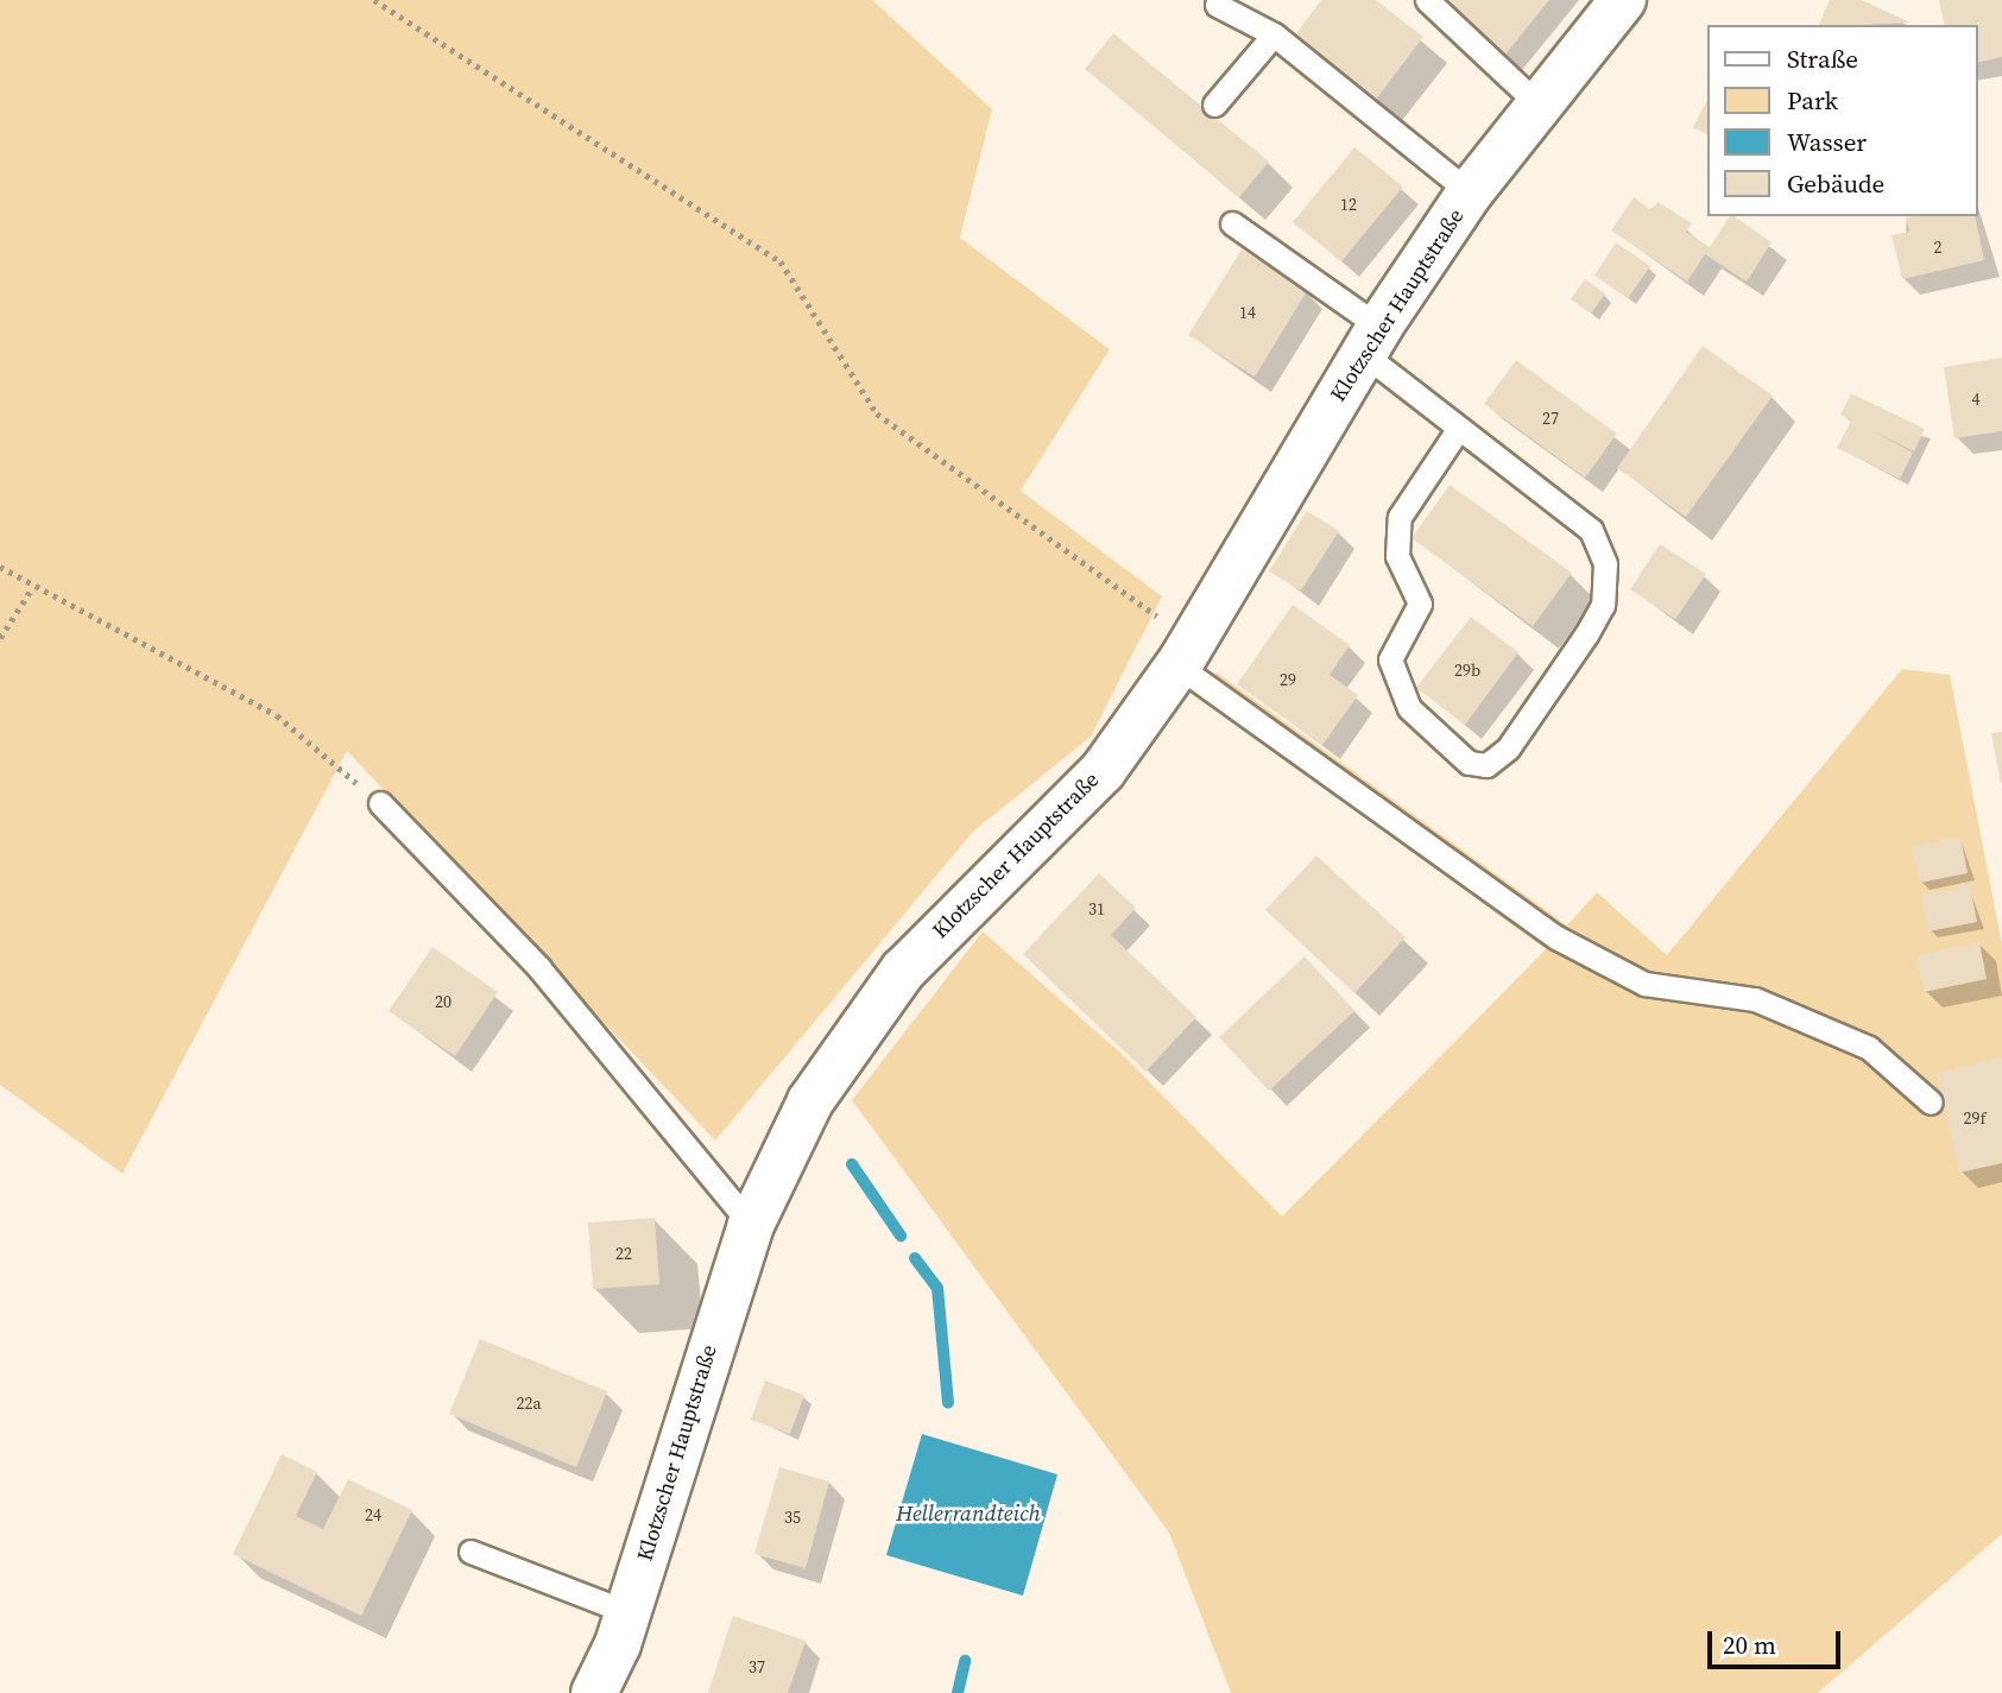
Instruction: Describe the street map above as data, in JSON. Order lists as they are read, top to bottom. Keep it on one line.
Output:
{"streets":{"street":["Klotzscher Hauptstraße"]},"water":["Hellerrandteich"],"house_numbers":["12","2","14","4","27","29b","29","31","20","29f","22","22a","24","35","37"],"legend":["Straße","Park","Wasser","Gebäude"],"scale_bar":"20 m"}
